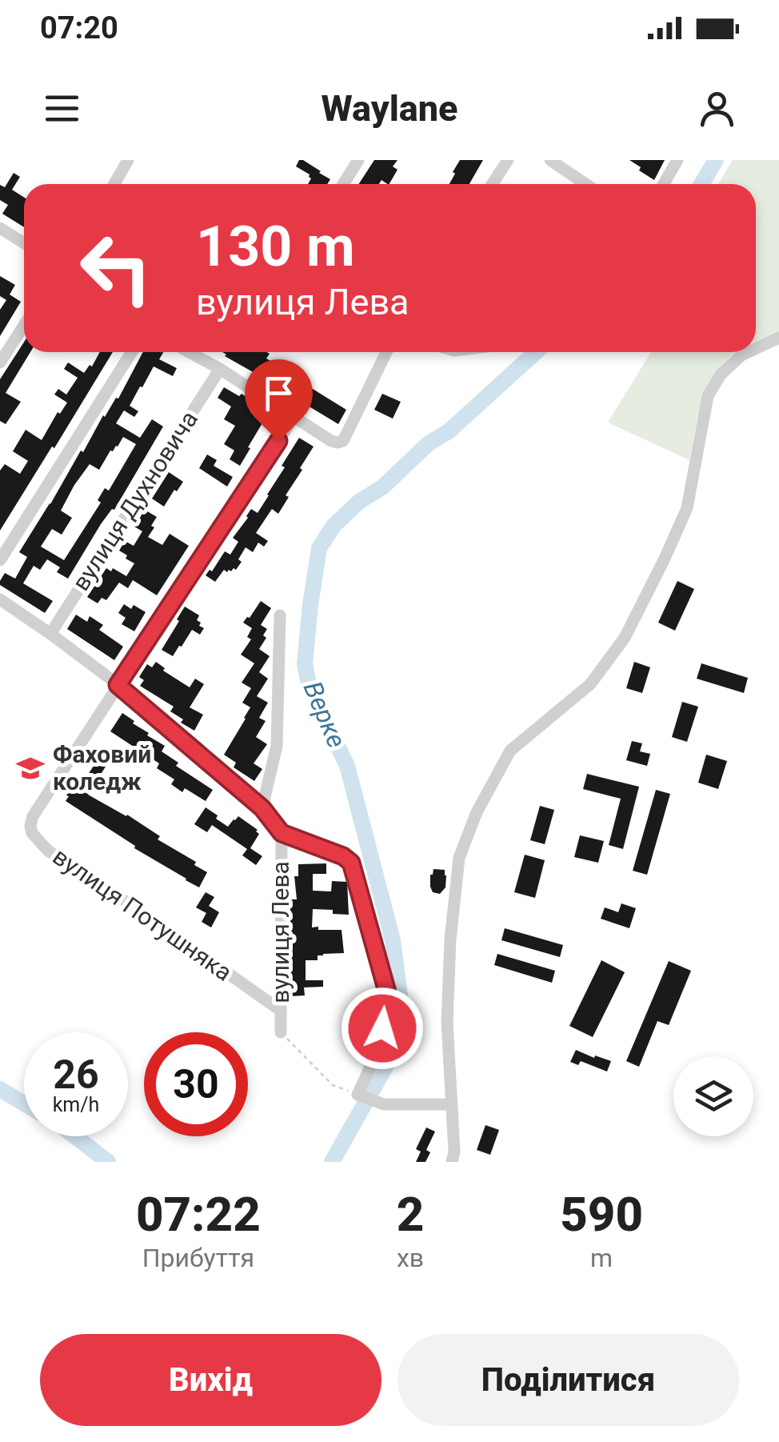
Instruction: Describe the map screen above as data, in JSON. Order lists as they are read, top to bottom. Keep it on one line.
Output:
{"streets":{"street":["вулиця Духновича","вулиця Потушняка","вулиця Лева"]},"crossings":[["вулиця Духновича","вулиця Лева"],["вулиця Потушняка","вулиця Лева"]],"water":["Верке"],"places":{"school or university":["Фаховий коледж"]},"page":{"status":"07:20","header":"Waylane","turn":["130 m","вулиця Лева"],"speed":"26 km/h","limit":"30","eta":["07:22","Прибуття","2","хв","590","m"],"buttons":["Вихід","Поділитися"]}}
